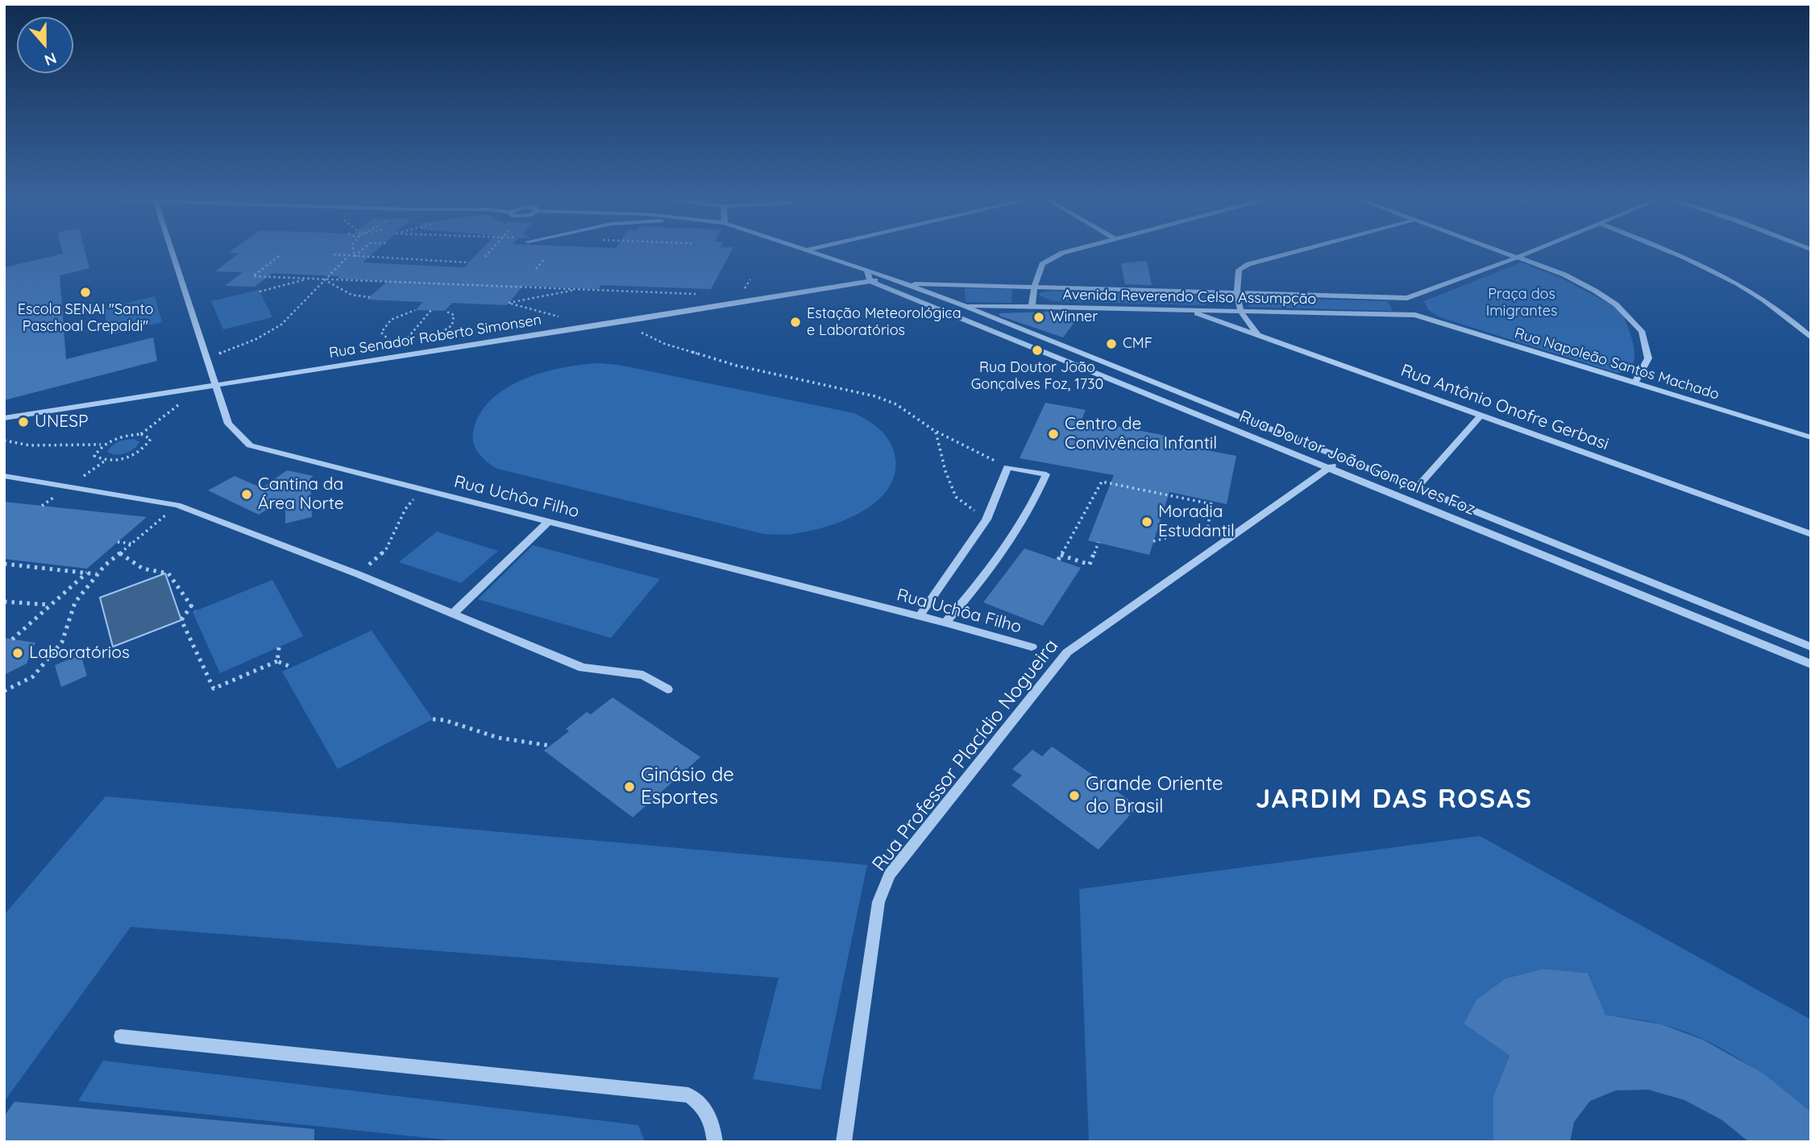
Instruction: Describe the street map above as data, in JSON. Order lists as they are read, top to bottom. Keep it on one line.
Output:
{"streets":{"street":["Avenida Reverendo Celso Assumpção","Rua Senador Roberto Simonsen","Rua Napoleão Santos Machado","Rua Antônio Onofre Gerbasi","Rua Doutor João Gonçalves Foz","Rua Uchôa Filho","Rua Professor Placídio Nogueira"]},"crossings":[["Avenida Reverendo Celso Assumpção","Rua Napoleão Santos Machado"],["Avenida Reverendo Celso Assumpção","Rua Antônio Onofre Gerbasi"],["Avenida Reverendo Celso Assumpção","Rua Doutor João Gonçalves Foz"],["Rua Senador Roberto Simonsen","Rua Doutor João Gonçalves Foz"],["Rua Senador Roberto Simonsen","Rua Uchôa Filho"],["Rua Doutor João Gonçalves Foz","Rua Professor Placídio Nogueira"]],"districts":["JARDIM DAS ROSAS"],"parks":["Praça dos Imigrantes"],"places":["Escola SENAI \"Santo Paschoal Crepaldi\"","Winner","Estação Meteorológica e Laboratórios","CMF","Rua Doutor João Gonçalves Foz, 1730","UNESP","Centro de Convivência Infantil","Cantina da Área Norte","Moradia Estudantil","Laboratórios","Ginásio de Esportes","Grande Oriente do Brasil"],"north":"bottom"}
